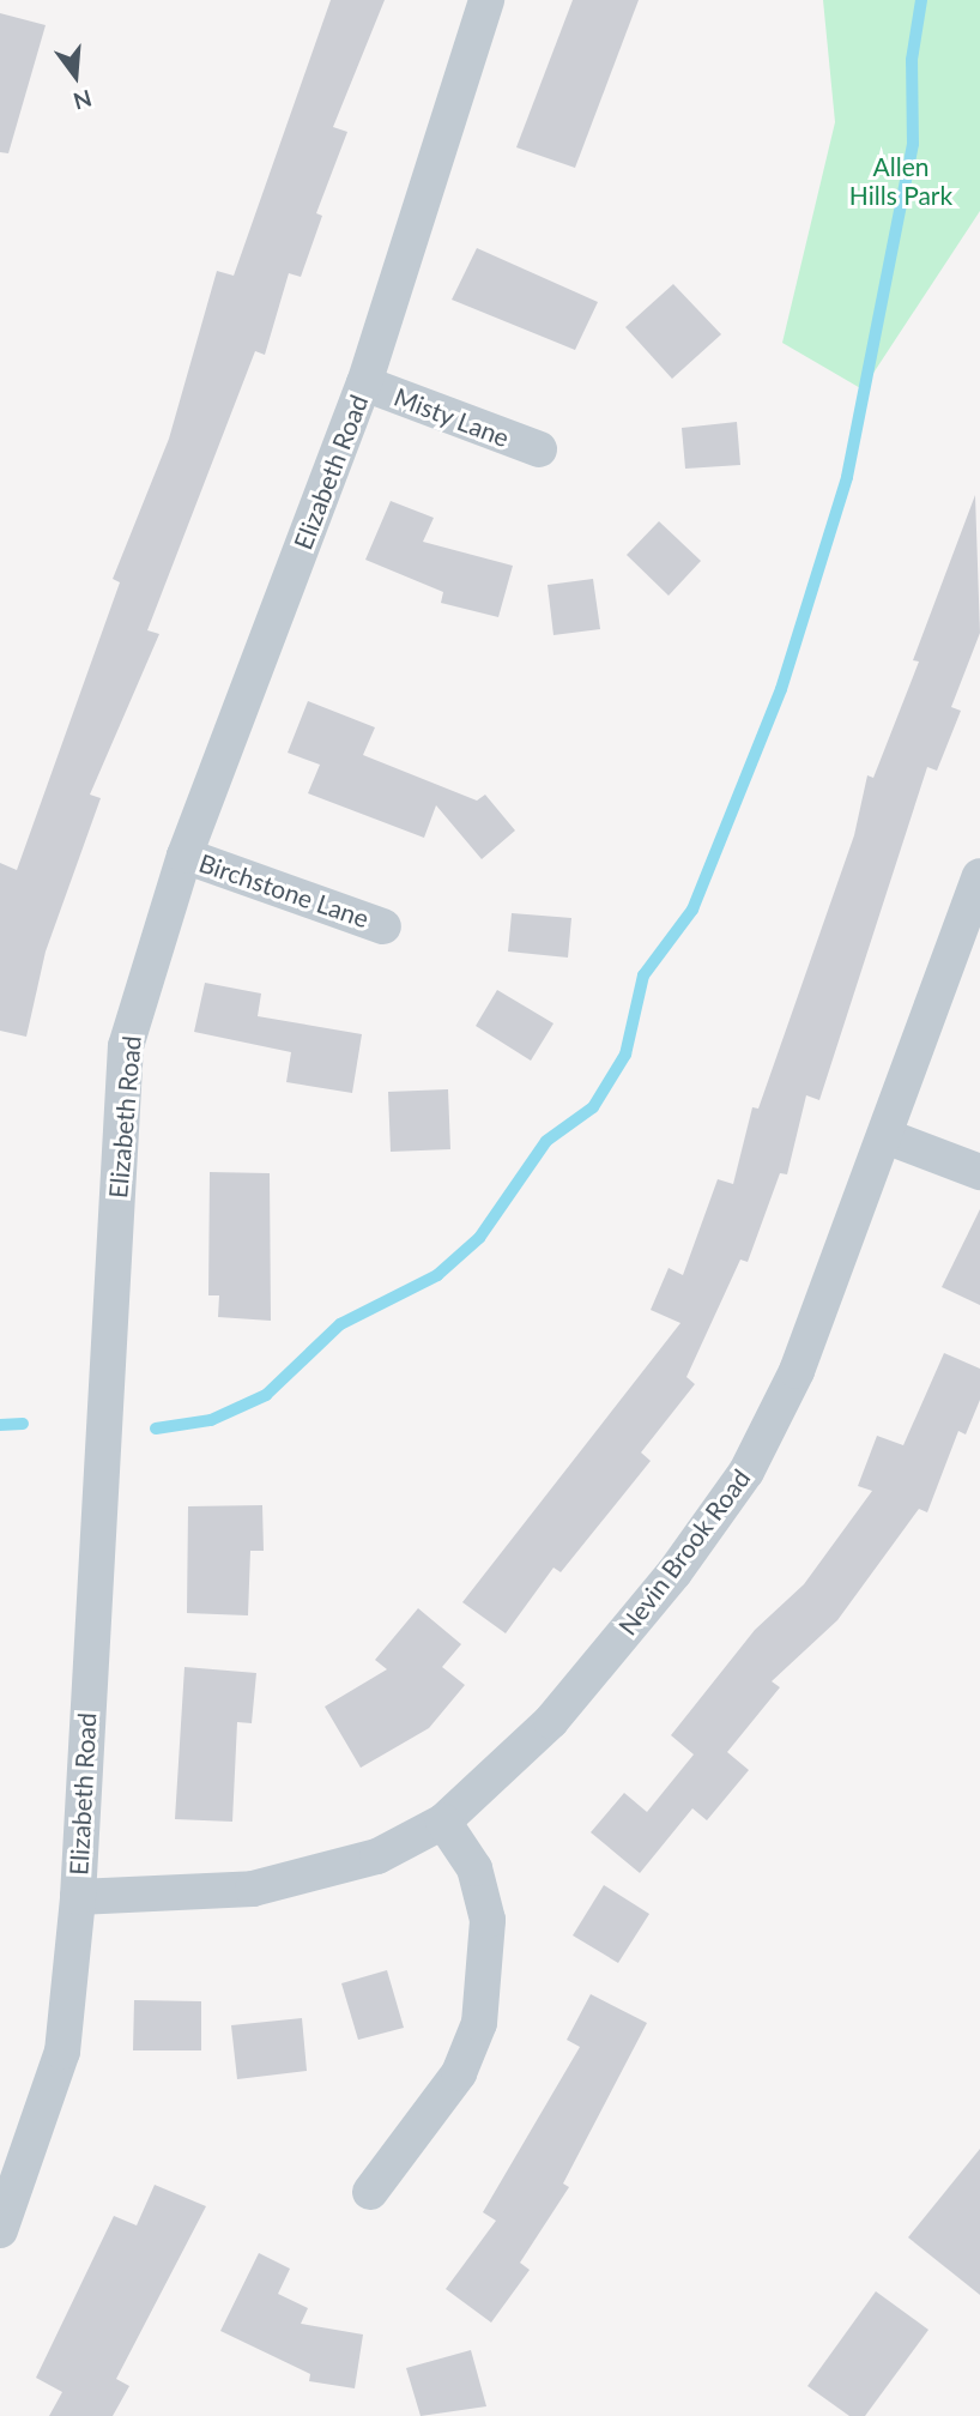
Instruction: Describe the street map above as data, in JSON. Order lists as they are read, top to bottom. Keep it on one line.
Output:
{"streets":{"street":["Misty Lane","Elizabeth Road","Birchstone Lane","Nevin Brook Road"]},"crossings":[["Misty Lane","Elizabeth Road"],["Elizabeth Road","Birchstone Lane"],["Elizabeth Road","Nevin Brook Road"]],"parks":["Allen Hills Park"],"north":"bottom"}
